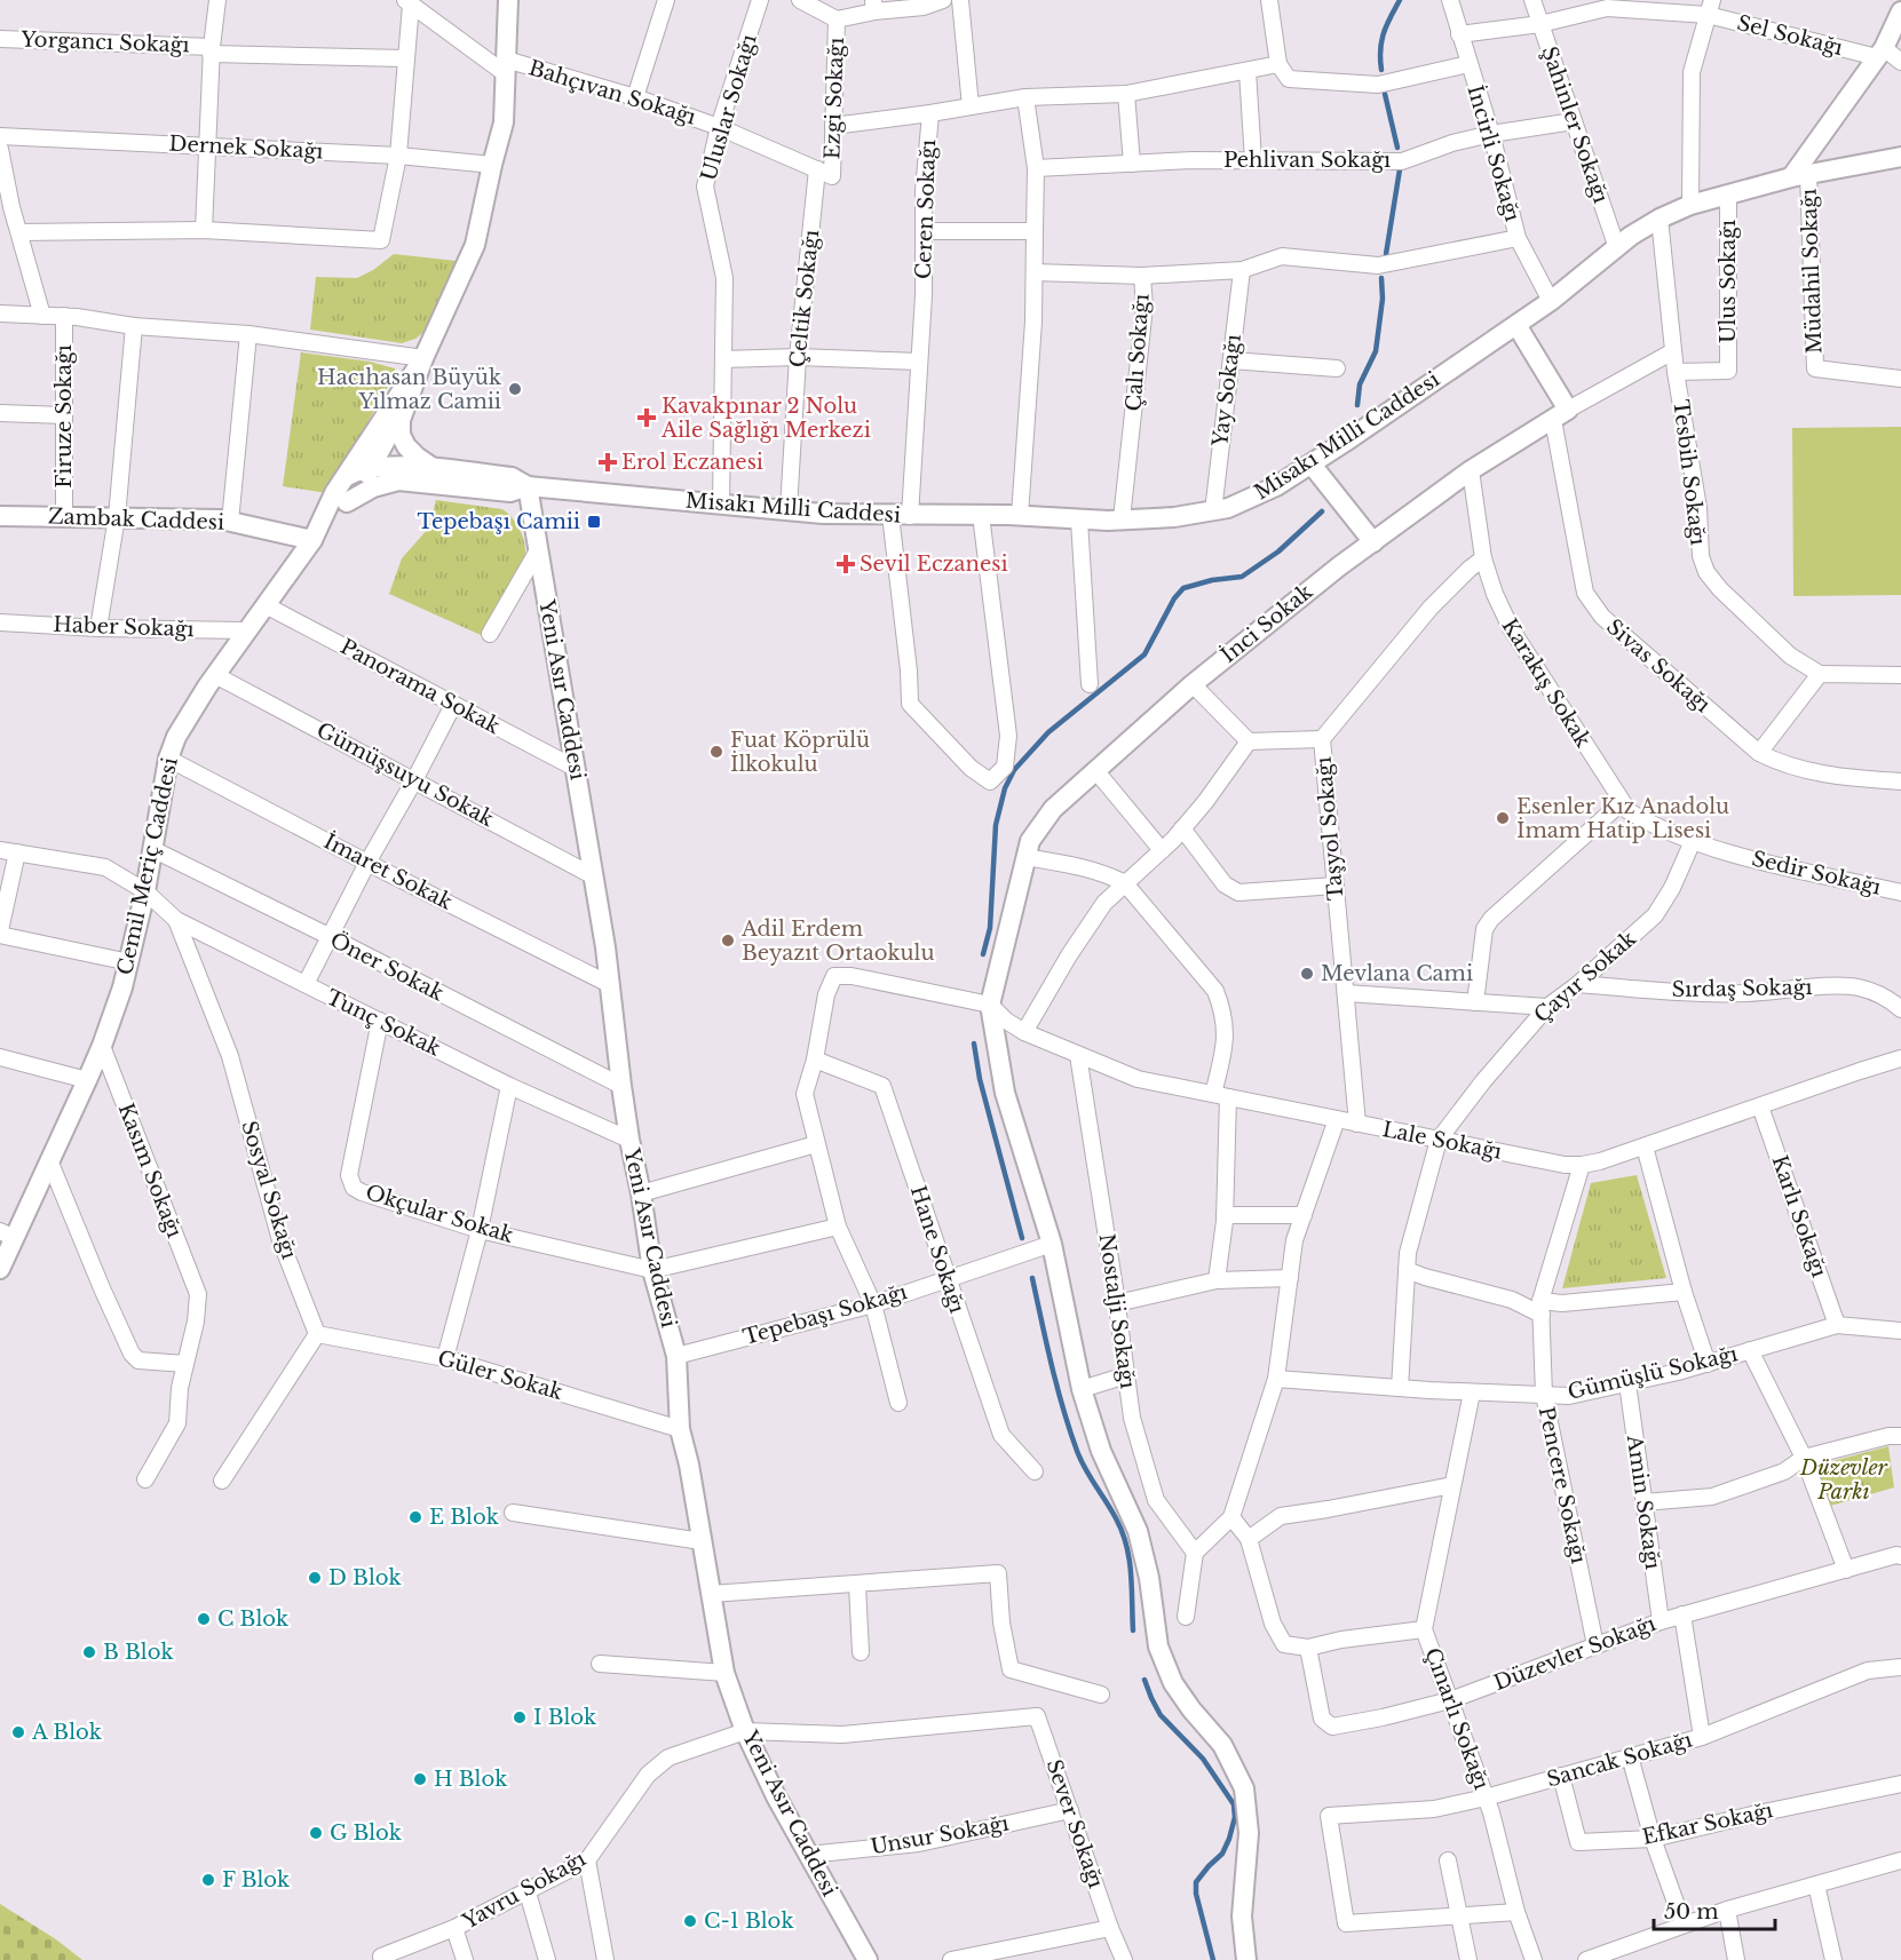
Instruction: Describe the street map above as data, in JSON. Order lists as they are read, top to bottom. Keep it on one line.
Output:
{"streets":{"street":["Sel Sokağı","Yorgancı Sokağı","Bahçıvan Sokağı","Ezgi Sokağı","Uluslar Sokağı","Şahinler Sokağı","Dernek Sokağı","İncirli Sokağı","Pehlivan Sokağı","Ceren Sokağı","Müdahil Sokağı","Ulus Sokağı","Çeltik Sokağı","Çalı Sokağı","Yay Sokağı","Firuze Sokağı","Misakı Milli Caddesi","Tesbih Sokağı","Zambak Caddesi","İnci Sokak","Haber Sokağı","Sivas Sokağı","Karakış Sokak","Panorama Sokak","Yeni Asır Caddesi","Gümüşsuyu Sokak","Taşyol Sokağı","Cemil Meriç Caddesi","İmaret Sokak","Sedir Sokağı","Öner Sokak","Çayır Sokak","Sırdaş Sokağı","Tunç Sokak","Lale Sokağı","Kasım Sokağı","Sosyal Sokağı","Okçular Sokak","Karlı Sokağı","Hane Sokağı","Nostalji Sokağı","Tepebaşı Sokağı","Gümüşlü Sokağı","Güler Sokak","Pencere Sokağı","Amin Sokağı","Düzevler Sokağı","Çınarlı Sokağı","Sancak Sokağı","Sever Sokağı","Efkar Sokağı","Unsur Sokağı","Yavru Sokağı"]},"crossings":[["Sel Sokağı","Şahinler Sokağı"],["Sel Sokağı","İncirli Sokağı"],["Bahçıvan Sokağı","Ezgi Sokağı"],["Bahçıvan Sokağı","Uluslar Sokağı"],["Bahçıvan Sokağı","Çeltik Sokağı"],["Ezgi Sokağı","Çeltik Sokağı"],["Uluslar Sokağı","Misakı Milli Caddesi"],["Şahinler Sokağı","Pehlivan Sokağı"],["Şahinler Sokağı","Misakı Milli Caddesi"],["İncirli Sokağı","Pehlivan Sokağı"],["İncirli Sokağı","Çalı Sokağı"],["İncirli Sokağı","Misakı Milli Caddesi"],["Ceren Sokağı","Misakı Milli Caddesi"],["Müdahil Sokağı","Misakı Milli Caddesi"],["Ulus Sokağı","Misakı Milli Caddesi"],["Ulus Sokağı","Tesbih Sokağı"],["Çeltik Sokağı","Misakı Milli Caddesi"],["Çalı Sokağı","Yay Sokağı"],["Çalı Sokağı","Misakı Milli Caddesi"],["Yay Sokağı","Misakı Milli Caddesi"],["Firuze Sokağı","Zambak Caddesi"],["Misakı Milli Caddesi","Tesbih Sokağı"],["Misakı Milli Caddesi","Sivas Sokağı"],["Misakı Milli Caddesi","Yeni Asır Caddesi"],["Misakı Milli Caddesi","Cemil Meriç Caddesi"],["Tesbih Sokağı","İnci Sokak"],["Zambak Caddesi","Cemil Meriç Caddesi"],["İnci Sokak","Sivas Sokağı"],["İnci Sokak","Lale Sokağı"],["Haber Sokağı","Cemil Meriç Caddesi"],["Karakış Sokak","Taşyol Sokağı"],["Karakış Sokak","Sedir Sokağı"],["Panorama Sokak","Yeni Asır Caddesi"],["Panorama Sokak","Cemil Meriç Caddesi"],["Yeni Asır Caddesi","Gümüşsuyu Sokak"],["Yeni Asır Caddesi","İmaret Sokak"],["Yeni Asır Caddesi","Öner Sokak"],["Yeni Asır Caddesi","Tunç Sokak"],["Yeni Asır Caddesi","Okçular Sokak"],["Yeni Asır Caddesi","Tepebaşı Sokağı"],["Yeni Asır Caddesi","Güler Sokak"],["Yeni Asır Caddesi","Sever Sokağı"],["Yeni Asır Caddesi","Unsur Sokağı"],["Yeni Asır Caddesi","Yavru Sokağı"],["Gümüşsuyu Sokak","Cemil Meriç Caddesi"],["Taşyol Sokağı","Lale Sokağı"],["Cemil Meriç Caddesi","İmaret Sokak"],["Cemil Meriç Caddesi","Öner Sokak"],["Cemil Meriç Caddesi","Tunç Sokak"],["Cemil Meriç Caddesi","Kasım Sokağı"],["Sedir Sokağı","Çayır Sokak"],["Çayır Sokak","Sırdaş Sokağı"],["Çayır Sokak","Lale Sokağı"],["Tunç Sokak","Sosyal Sokağı"],["Tunç Sokak","Okçular Sokak"],["Lale Sokağı","Karlı Sokağı"],["Lale Sokağı","Nostalji Sokağı"],["Lale Sokağı","Pencere Sokağı"],["Sosyal Sokağı","Güler Sokak"],["Karlı Sokağı","Gümüşlü Sokağı"],["Hane Sokağı","Tepebaşı Sokağı"],["Gümüşlü Sokağı","Pencere Sokağı"],["Gümüşlü Sokağı","Amin Sokağı"],["Gümüşlü Sokağı","Çınarlı Sokağı"],["Pencere Sokağı","Düzevler Sokağı"],["Amin Sokağı","Düzevler Sokağı"],["Düzevler Sokağı","Çınarlı Sokağı"],["Çınarlı Sokağı","Sancak Sokağı"],["Sancak Sokağı","Efkar Sokağı"],["Sever Sokağı","Unsur Sokağı"],["Sever Sokağı","Yavru Sokağı"]],"parks":["Düzevler Parkı"],"places":{"other":["Hacıhasan Büyük Yılmaz Camii","Fuat Köprülü İlkokulu","Esenler Kız Anadolu İmam Hatip Lisesi","Adil Erdem Beyazıt Ortaokulu","Mevlana Cami","E Blok","D Blok","C Blok","B Blok","I Blok","A Blok","H Blok","G Blok","F Blok","C-1 Blok"],"health":["Kavakpınar 2 Nolu Aile Sağlığı Merkezi","Erol Eczanesi","Sevil Eczanesi"],"transit":["Tepebaşı Camii"]},"scale_bar":"50 m"}
